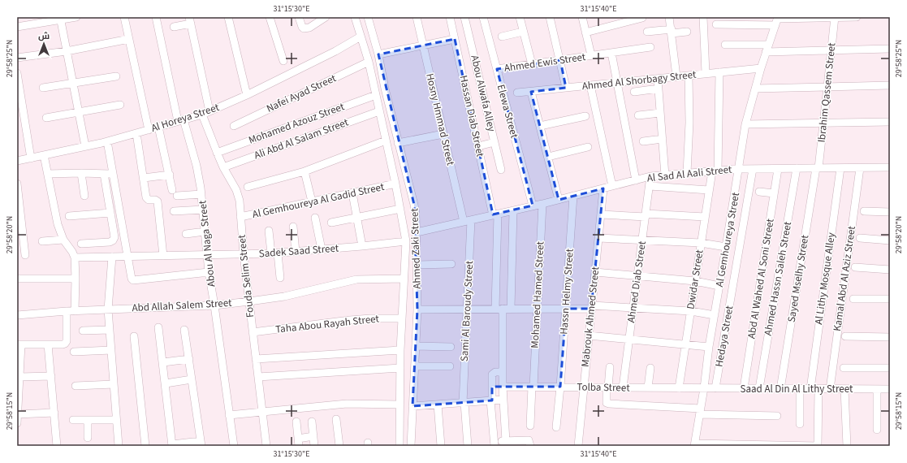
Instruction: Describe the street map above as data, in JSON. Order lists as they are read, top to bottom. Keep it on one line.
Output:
{"streets":{"street":["Ahmed Ewis Street","Ahmed Al Shorbagy Street","Ibrahim Qassem Street","Nafei Ayad Street","Abou Alwafa Alley","Elewa Street","Hassan Diab Street","Al Horeya Street","Hosny Hmmad Street","Mohamed Azouz Street","Ali Abd Al Salam Street","Al Sad Al Aali Street","Al Gemhoureya Al Gadid Street","Al Gemhoureya Street","Abou Al Naga Street","Ahmed Zaki Street","Sadek Saad Street","Fouda Selim Street","Abd Al Wahed Al Soni Street","Ahmed Hassn Saleh Street","Sayed Mselhy Street","Al Lithy Mosque Alley","Kamal Abd Al Aziz Street","Dwidar Street","Ahmed Diab Street","Hassn Helmy Street","Mohamed Hamed Street","Abd Allah Salem Street","Sami Al Baroudy Street","Mabrouk Ahmed Street","Taha Abou Rayah Street","Hedaya Street","Tolba Street","Saad Al Din Al Lithy Street"]},"crossings":[["Ahmed Ewis Street","Elewa Street"],["Ahmed Al Shorbagy Street","Al Gemhoureya Street"],["Ahmed Al Shorbagy Street","Dwidar Street"],["Ibrahim Qassem Street","Al Sad Al Aali Street"],["Ibrahim Qassem Street","Sayed Mselhy Street"],["Nafei Ayad Street","Ahmed Zaki Street"],["Elewa Street","Al Sad Al Aali Street"],["Hassan Diab Street","Al Sad Al Aali Street"],["Hassan Diab Street","Tolba Street"],["Al Horeya Street","Abou Al Naga Street"],["Al Horeya Street","Ahmed Zaki Street"],["Al Horeya Street","Fouda Selim Street"],["Hosny Hmmad Street","Al Sad Al Aali Street"],["Mohamed Azouz Street","Ahmed Zaki Street"],["Mohamed Azouz Street","Fouda Selim Street"],["Ali Abd Al Salam Street","Ahmed Zaki Street"],["Ali Abd Al Salam Street","Fouda Selim Street"],["Al Sad Al Aali Street","Al Gemhoureya Street"],["Al Sad Al Aali Street","Ahmed Zaki Street"],["Al Sad Al Aali Street","Abd Al Wahed Al Soni Street"],["Al Sad Al Aali Street","Ahmed Hassn Saleh Street"],["Al Sad Al Aali Street","Sayed Mselhy Street"],["Al Sad Al Aali Street","Al Lithy Mosque Alley"],["Al Sad Al Aali Street","Kamal Abd Al Aziz Street"],["Al Sad Al Aali Street","Dwidar Street"],["Al Sad Al Aali Street","Ahmed Diab Street"],["Al Sad Al Aali Street","Hassn Helmy Street"],["Al Sad Al Aali Street","Mohamed Hamed Street"],["Al Sad Al Aali Street","Sami Al Baroudy Street"],["Al Sad Al Aali Street","Mabrouk Ahmed Street"],["Al Sad Al Aali Street","Hedaya Street"],["Al Gemhoureya Al Gadid Street","Ahmed Zaki Street"],["Al Gemhoureya Al Gadid Street","Fouda Selim Street"],["Al Gemhoureya Street","Tolba Street"],["Al Gemhoureya Street","Saad Al Din Al Lithy Street"],["Abou Al Naga Street","Sadek Saad Street"],["Abou Al Naga Street","Abd Allah Salem Street"],["Ahmed Zaki Street","Sadek Saad Street"],["Ahmed Zaki Street","Abd Allah Salem Street"],["Ahmed Zaki Street","Taha Abou Rayah Street"],["Sadek Saad Street","Fouda Selim Street"],["Fouda Selim Street","Abd Allah Salem Street"],["Fouda Selim Street","Taha Abou Rayah Street"],["Abd Al Wahed Al Soni Street","Saad Al Din Al Lithy Street"],["Ahmed Hassn Saleh Street","Saad Al Din Al Lithy Street"],["Sayed Mselhy Street","Saad Al Din Al Lithy Street"],["Al Lithy Mosque Alley","Saad Al Din Al Lithy Street"],["Kamal Abd Al Aziz Street","Saad Al Din Al Lithy Street"],["Dwidar Street","Tolba Street"],["Ahmed Diab Street","Tolba Street"],["Hassn Helmy Street","Tolba Street"],["Mohamed Hamed Street","Tolba Street"],["Mabrouk Ahmed Street","Tolba Street"],["Hedaya Street","Saad Al Din Al Lithy Street"],["Tolba Street","Saad Al Din Al Lithy Street"]],"north":"top","coordinates":["31°15'30\"E","31°15'40\"E","29°58'25\"N","29°58'20\"N","29°58'15\"N"]}
